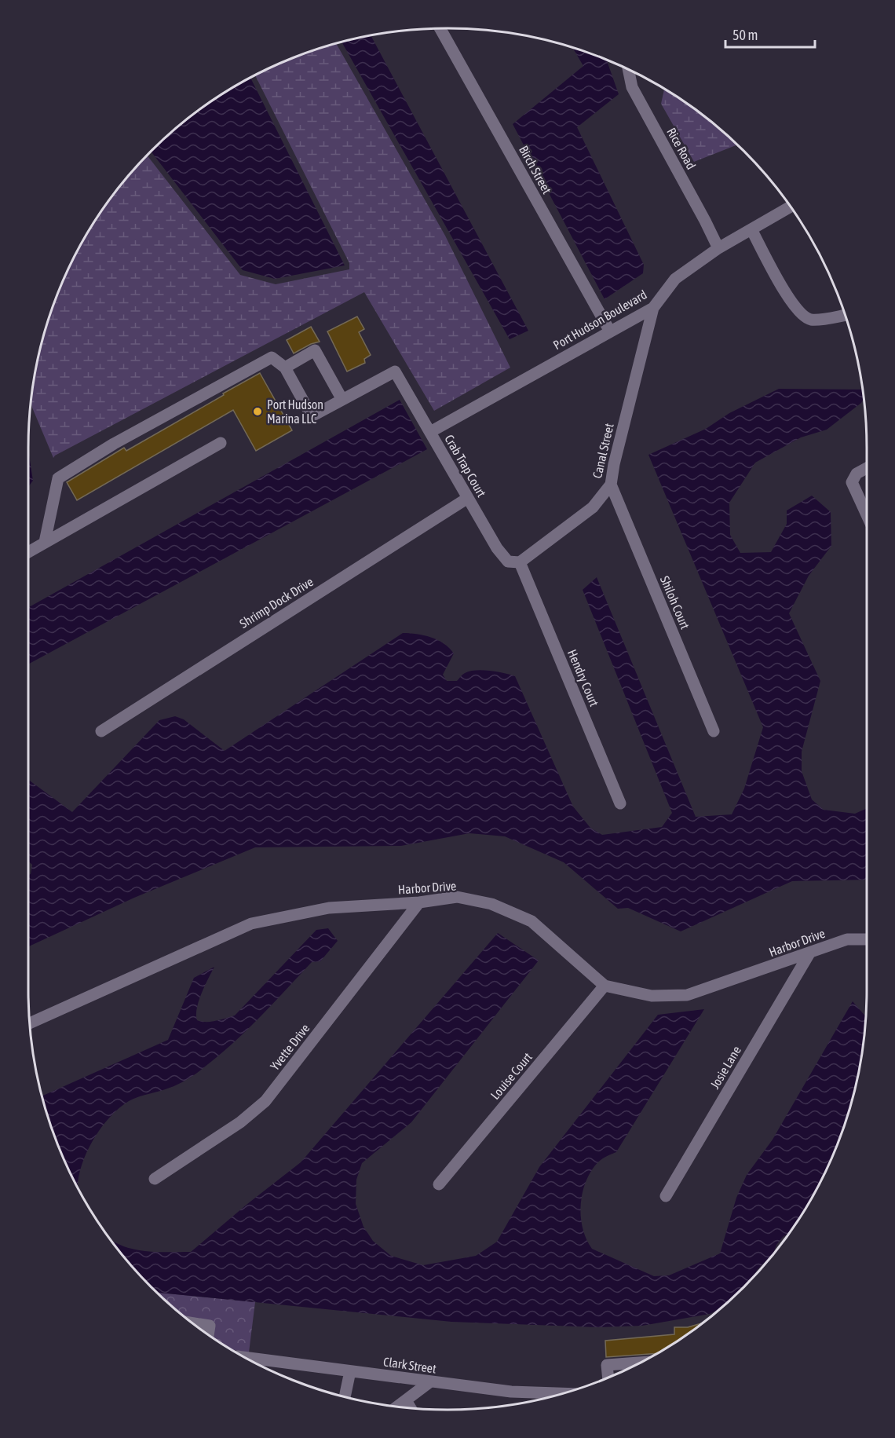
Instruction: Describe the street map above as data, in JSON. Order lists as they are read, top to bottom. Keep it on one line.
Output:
{"streets":{"street":["Rice Road","Birch Street","Port Hudson Boulevard","Canal Street","Crab Trap Court","Shrimp Dock Drive","Shiloh Court","Hendry Court","Harbor Drive","Yvette Drive","Josie Lane","Louise Court","Clark Street"]},"crossings":[["Rice Road","Port Hudson Boulevard"],["Birch Street","Port Hudson Boulevard"],["Port Hudson Boulevard","Canal Street"],["Port Hudson Boulevard","Crab Trap Court"],["Canal Street","Crab Trap Court"],["Canal Street","Shiloh Court"],["Canal Street","Hendry Court"],["Crab Trap Court","Shrimp Dock Drive"],["Crab Trap Court","Hendry Court"],["Harbor Drive","Yvette Drive"],["Harbor Drive","Josie Lane"],["Harbor Drive","Louise Court"]],"places":["Port Hudson Marina LLC"],"scale_bar":"50 m"}
